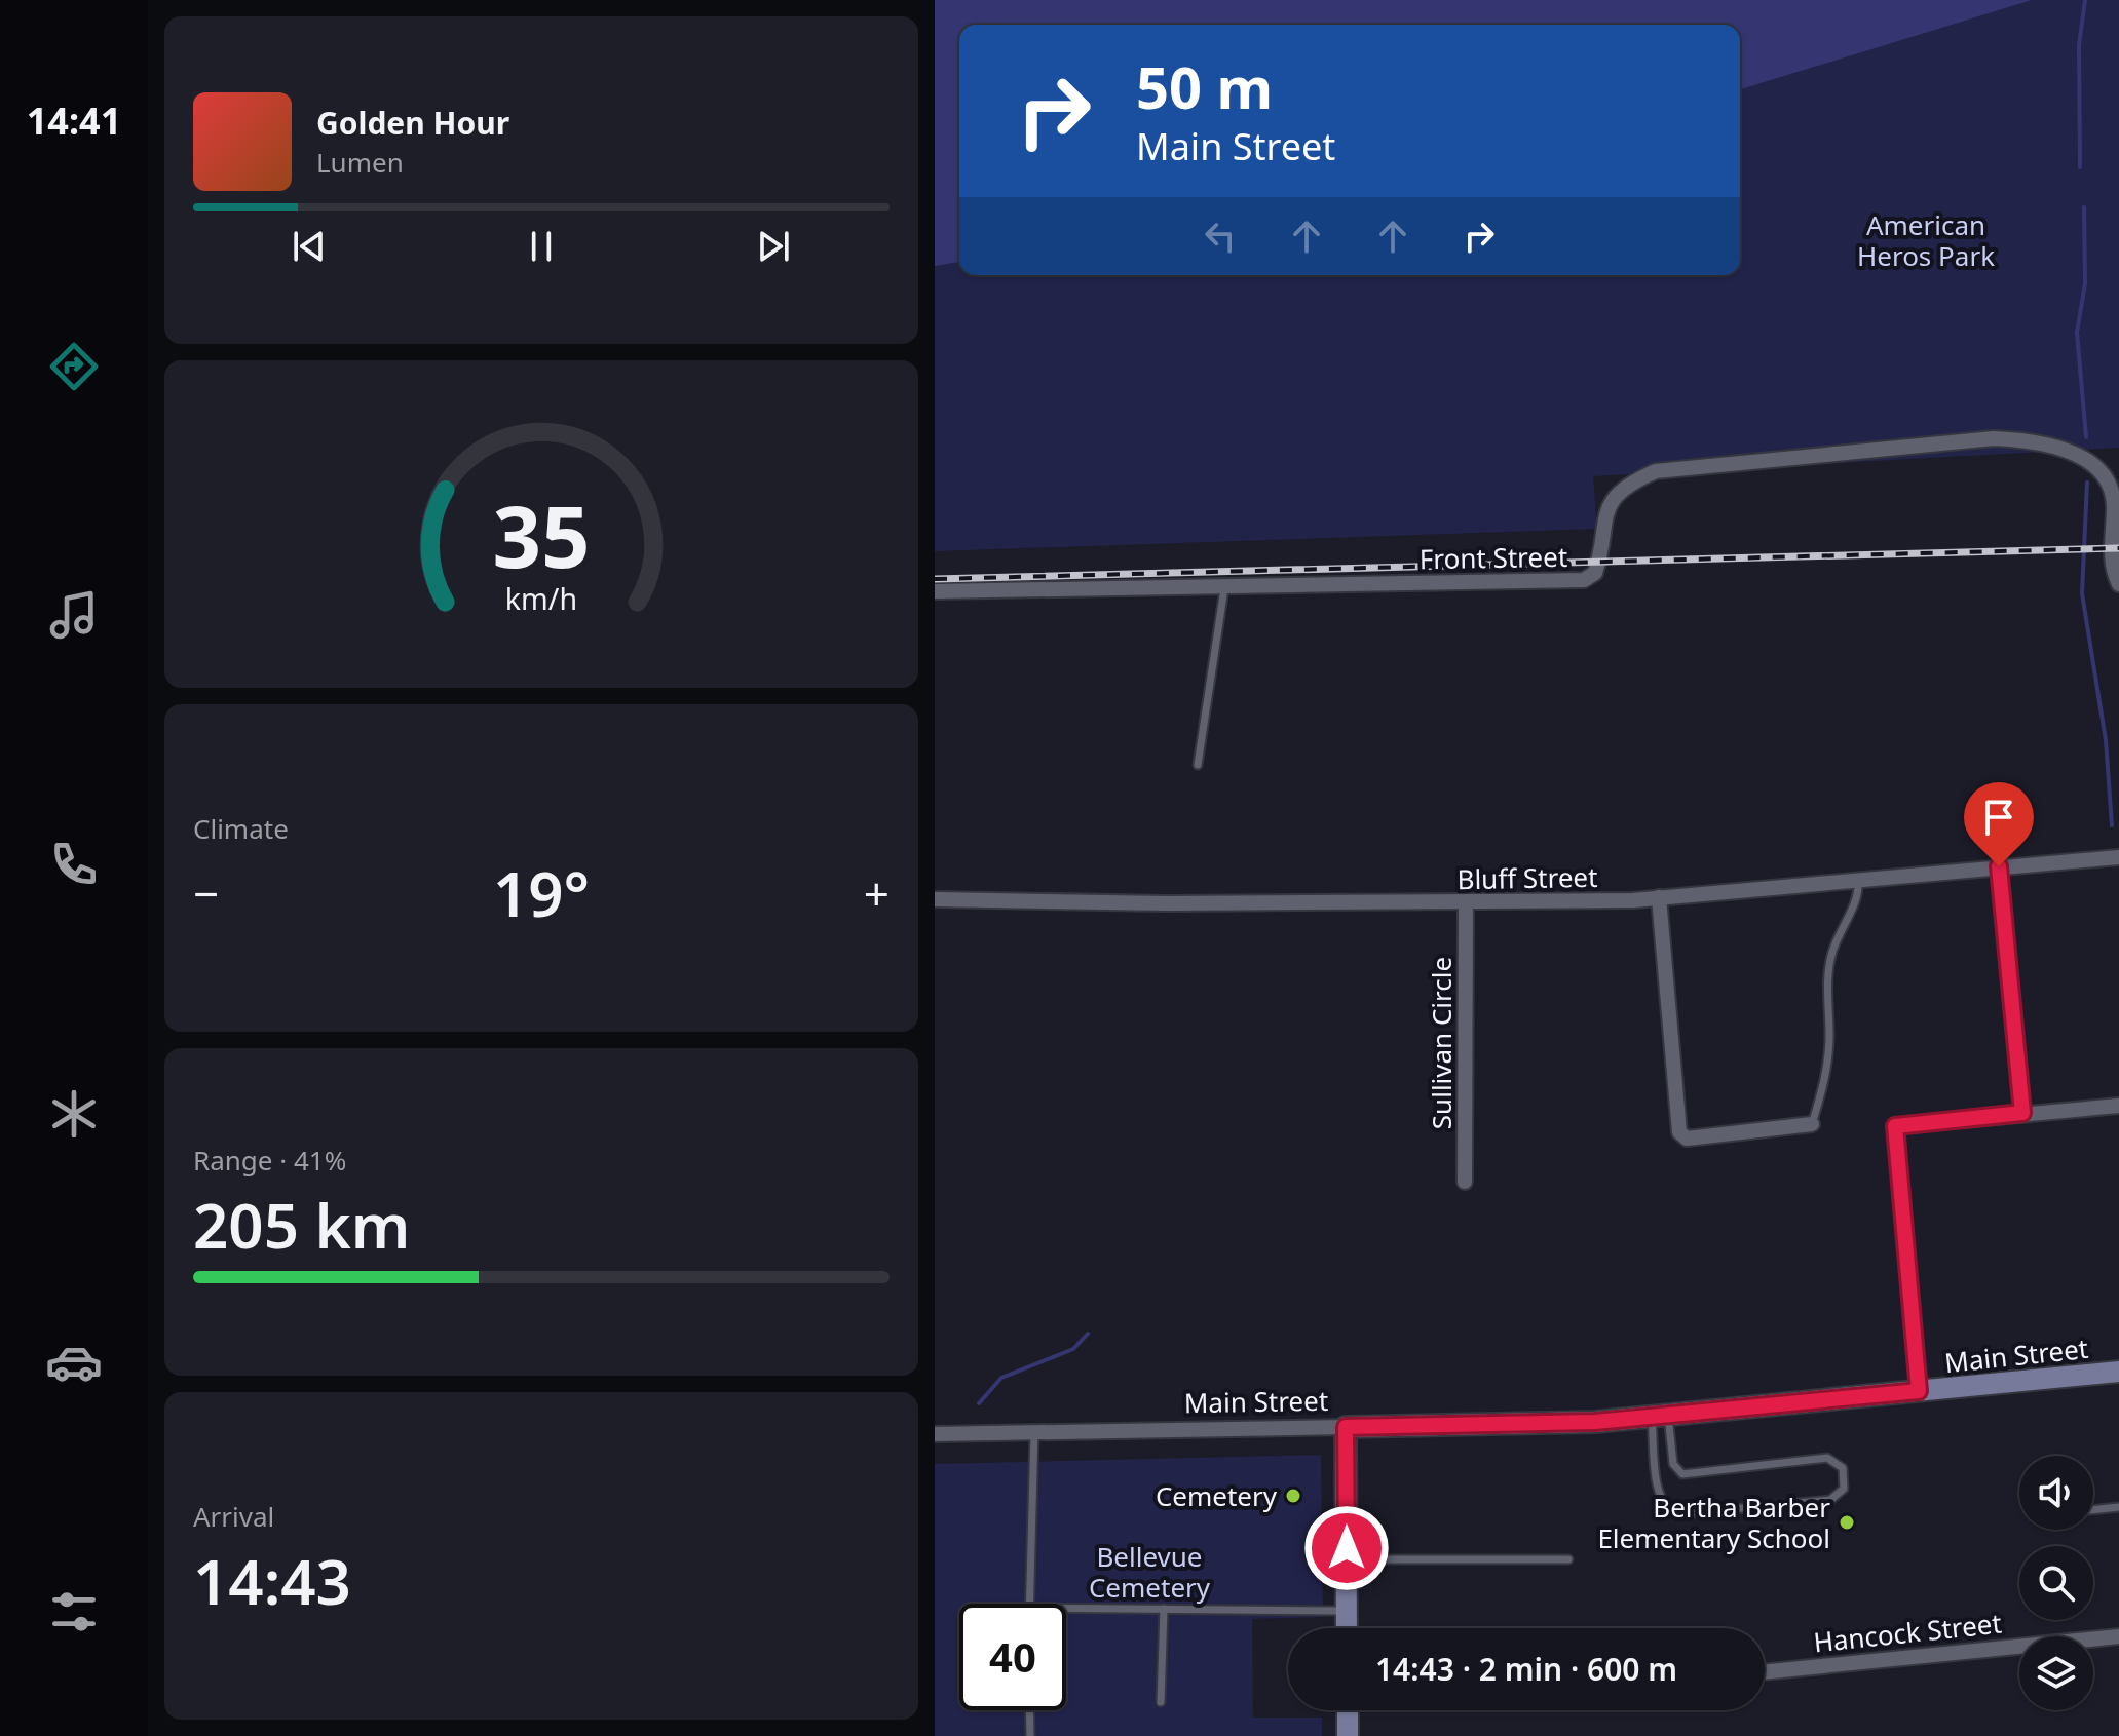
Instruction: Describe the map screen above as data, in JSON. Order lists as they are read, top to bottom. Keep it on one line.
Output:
{"streets":{"street":["Front Street","Bluff Street","Sullivan Circle","Main Street","Hancock Street"]},"crossings":[["Bluff Street","Sullivan Circle"]],"parks":["American Heros Park","Bellevue Cemetery"],"places":["Cemetery","Bertha Barber Elementary School"],"page":{"tabs":"14:41","turn":["50 m","Main Street"],"song":["Golden Hour","Lumen"],"tile":["Climate",["Range · 41%","205 km"],["Arrival","14:43"]],"heat":["−","19°","+"],"limit":"40","trip":"14:43 · 2 min · 600 m","gauge":["35","km/h"]}}
